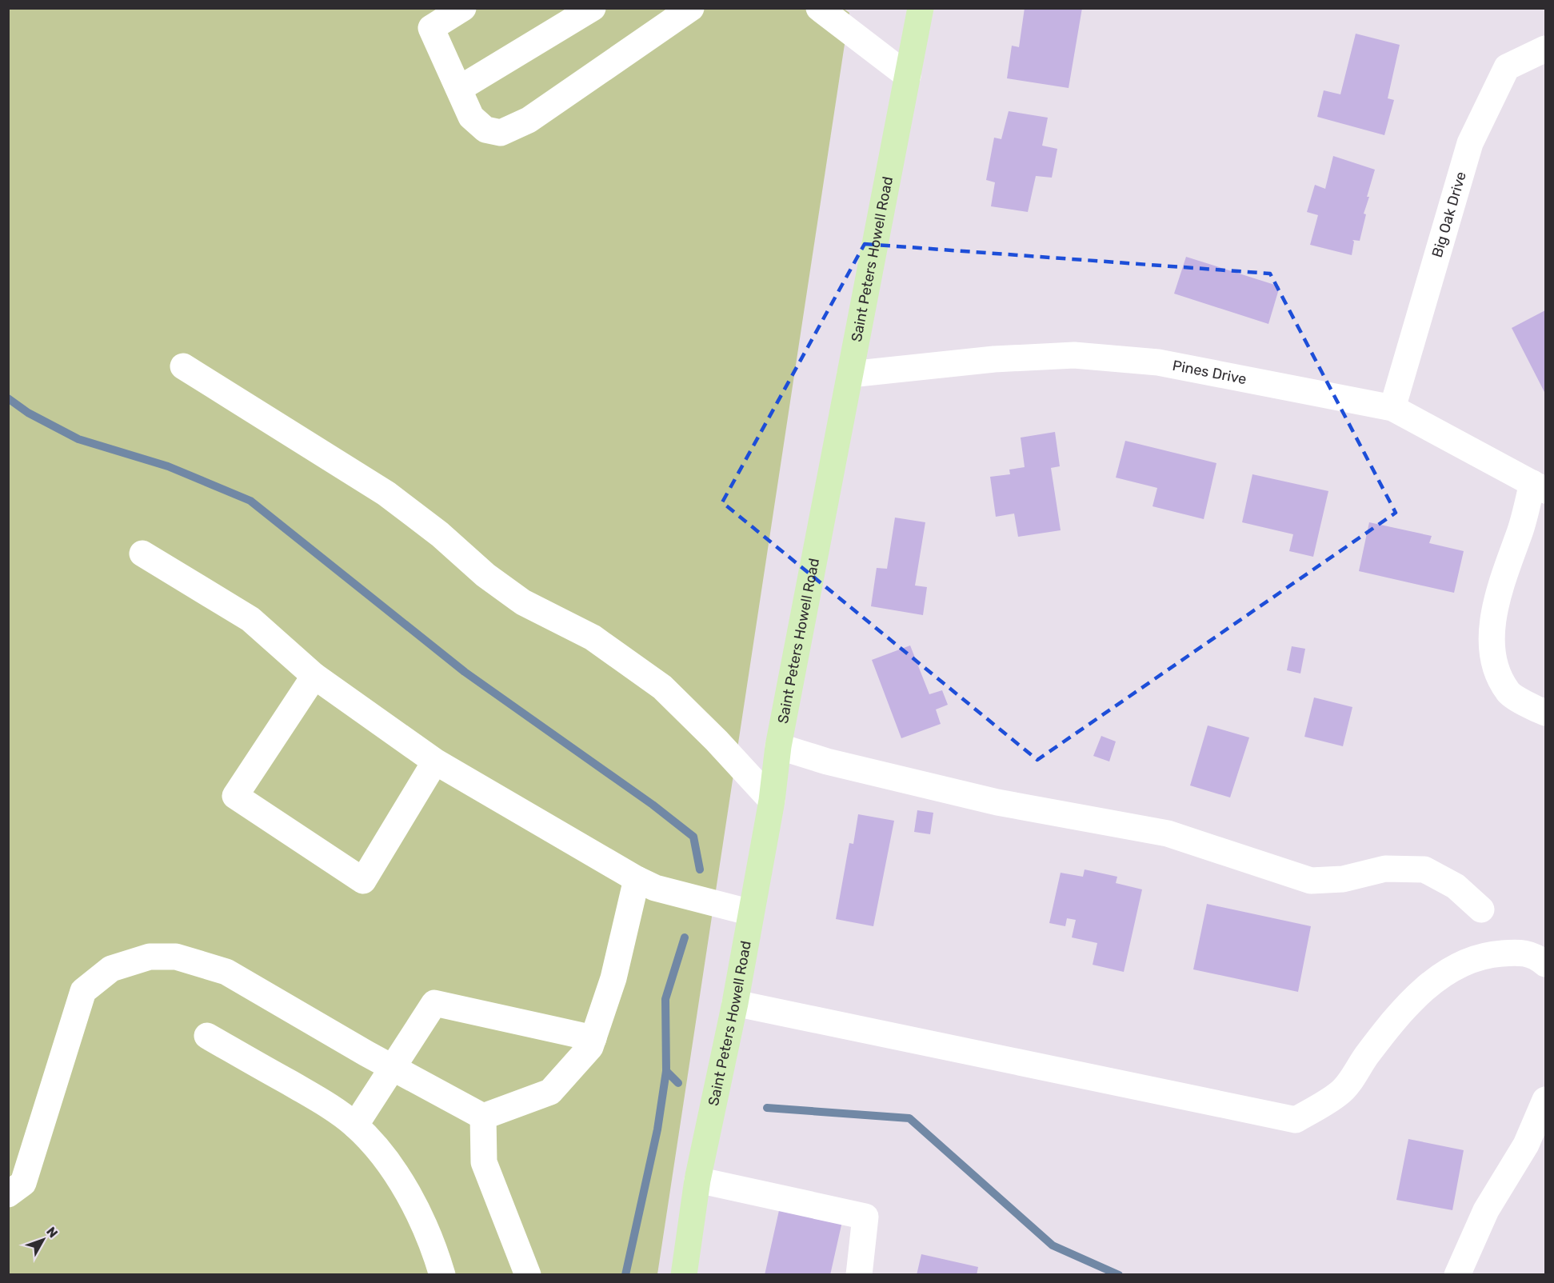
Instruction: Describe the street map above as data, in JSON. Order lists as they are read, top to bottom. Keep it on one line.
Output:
{"streets":{"main road":["Saint Peters Howell Road"],"street":["Big Oak Drive","Pines Drive"]},"crossings":[["Big Oak Drive","Pines Drive"],["Saint Peters Howell Road","Pines Drive"]],"north":"top right"}
